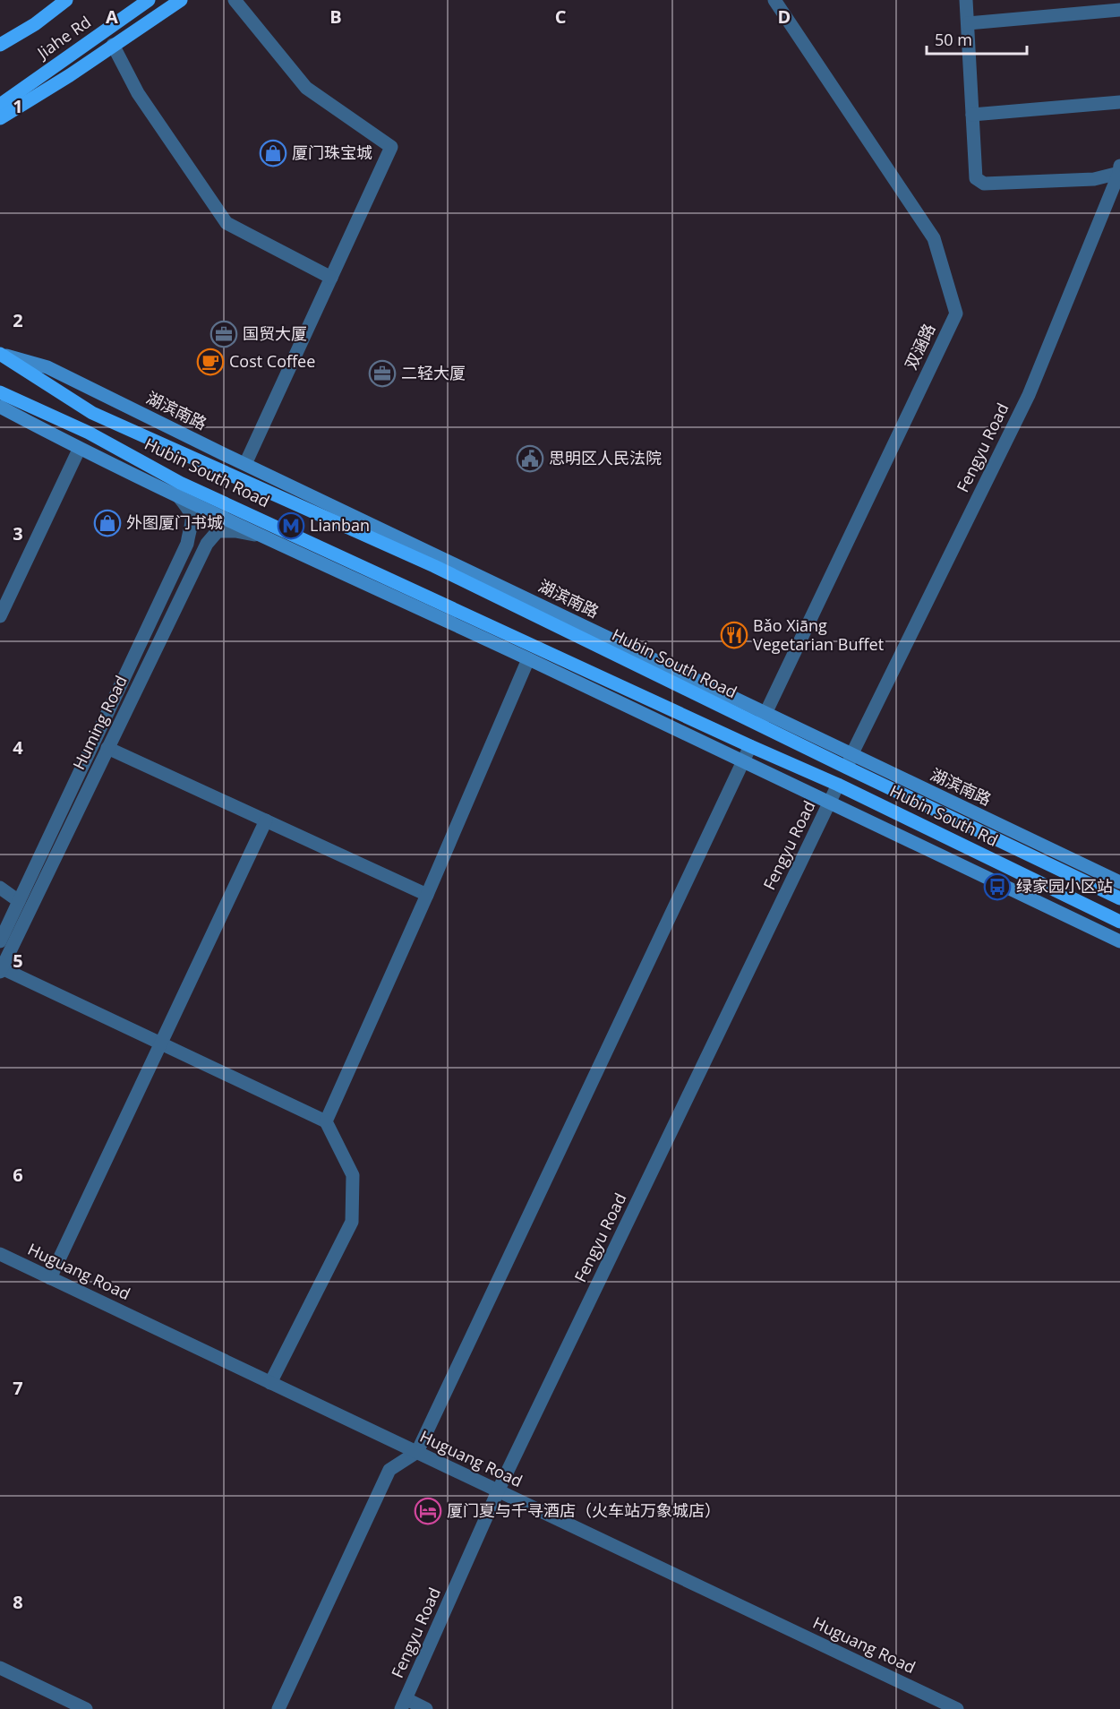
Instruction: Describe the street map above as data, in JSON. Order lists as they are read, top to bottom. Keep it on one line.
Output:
{"streets":{"main road":["Jiahe Rd","湖滨南路","Hubin South Rd"],"street":["双涵路","Fengyu Road","Huming Road","Huguang Road"]},"crossings":[["双涵路","湖滨南路"],["湖滨南路","Fengyu Road"],["Fengyu Road","Hubin South Rd"],["Fengyu Road","Huguang Road"]],"places":{"shop":["厦门珠宝城","外图厦门书城"],"office":["国贸大厦","二轻大厦"],"cafe":["Cost Coffee"],"public building":["思明区人民法院"],"metro station":["Lianban"],"restaurant":["Bǎo Xiāng Vegetarian Buffet"],"bus stop":["绿家园小区站"],"hotel":["厦门夏与千寻酒店（火车站万象城店）"]},"scale_bar":"50 m","grid":{"columns":["A","B","C","D"],"rows":["1","2","3","4","5","6","7","8"]}}
